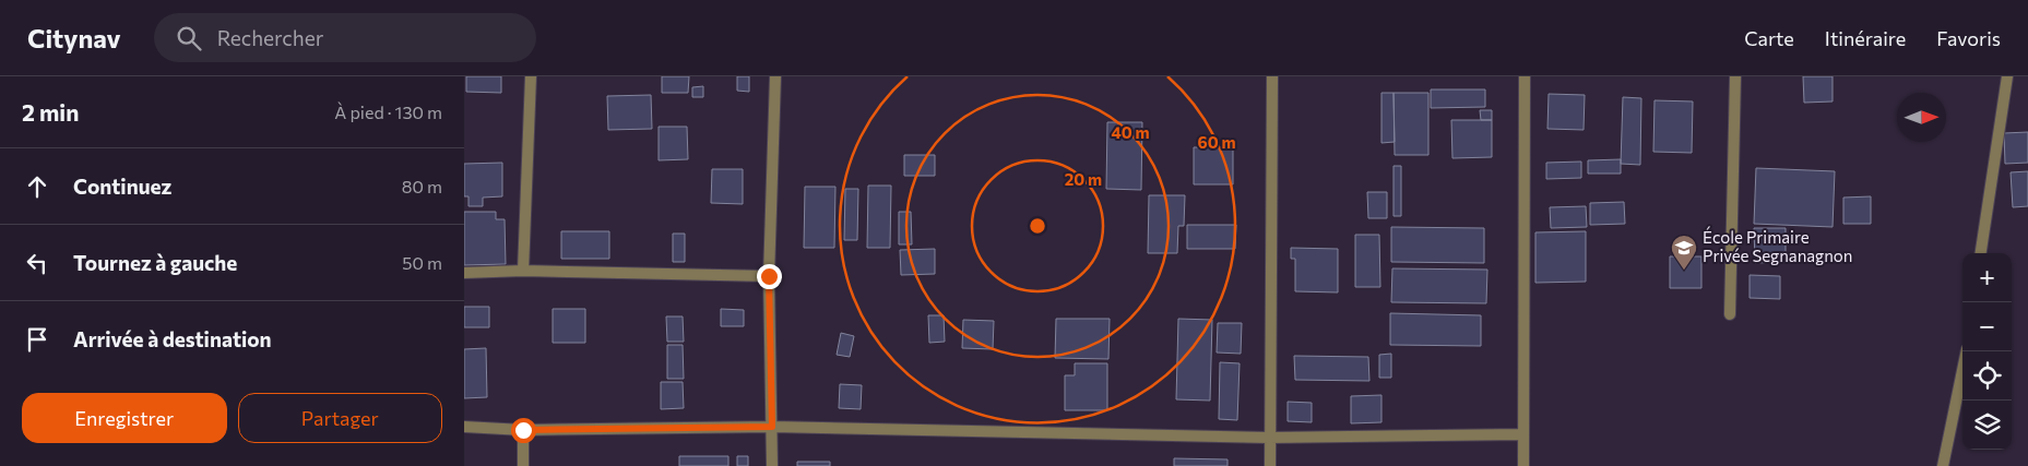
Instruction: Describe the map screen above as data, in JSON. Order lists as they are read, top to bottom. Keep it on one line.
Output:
{"places":{"school or university":["École Primaire Privée Segnanagnon"]},"north":"right","page":{"header":"Citynav","search":"Rechercher","nav":["Carte","Itinéraire","Favoris"],"heading":["2 min","À pied · 130 m"],"list":[["Continuez","80 m"],["Tournez à gauche","50 m"],"Arrivée à destination"],"map_buttons":["+","−"],"buttons":["Enregistrer","Partager"]},"rings":["40 m","60 m","20 m"]}
